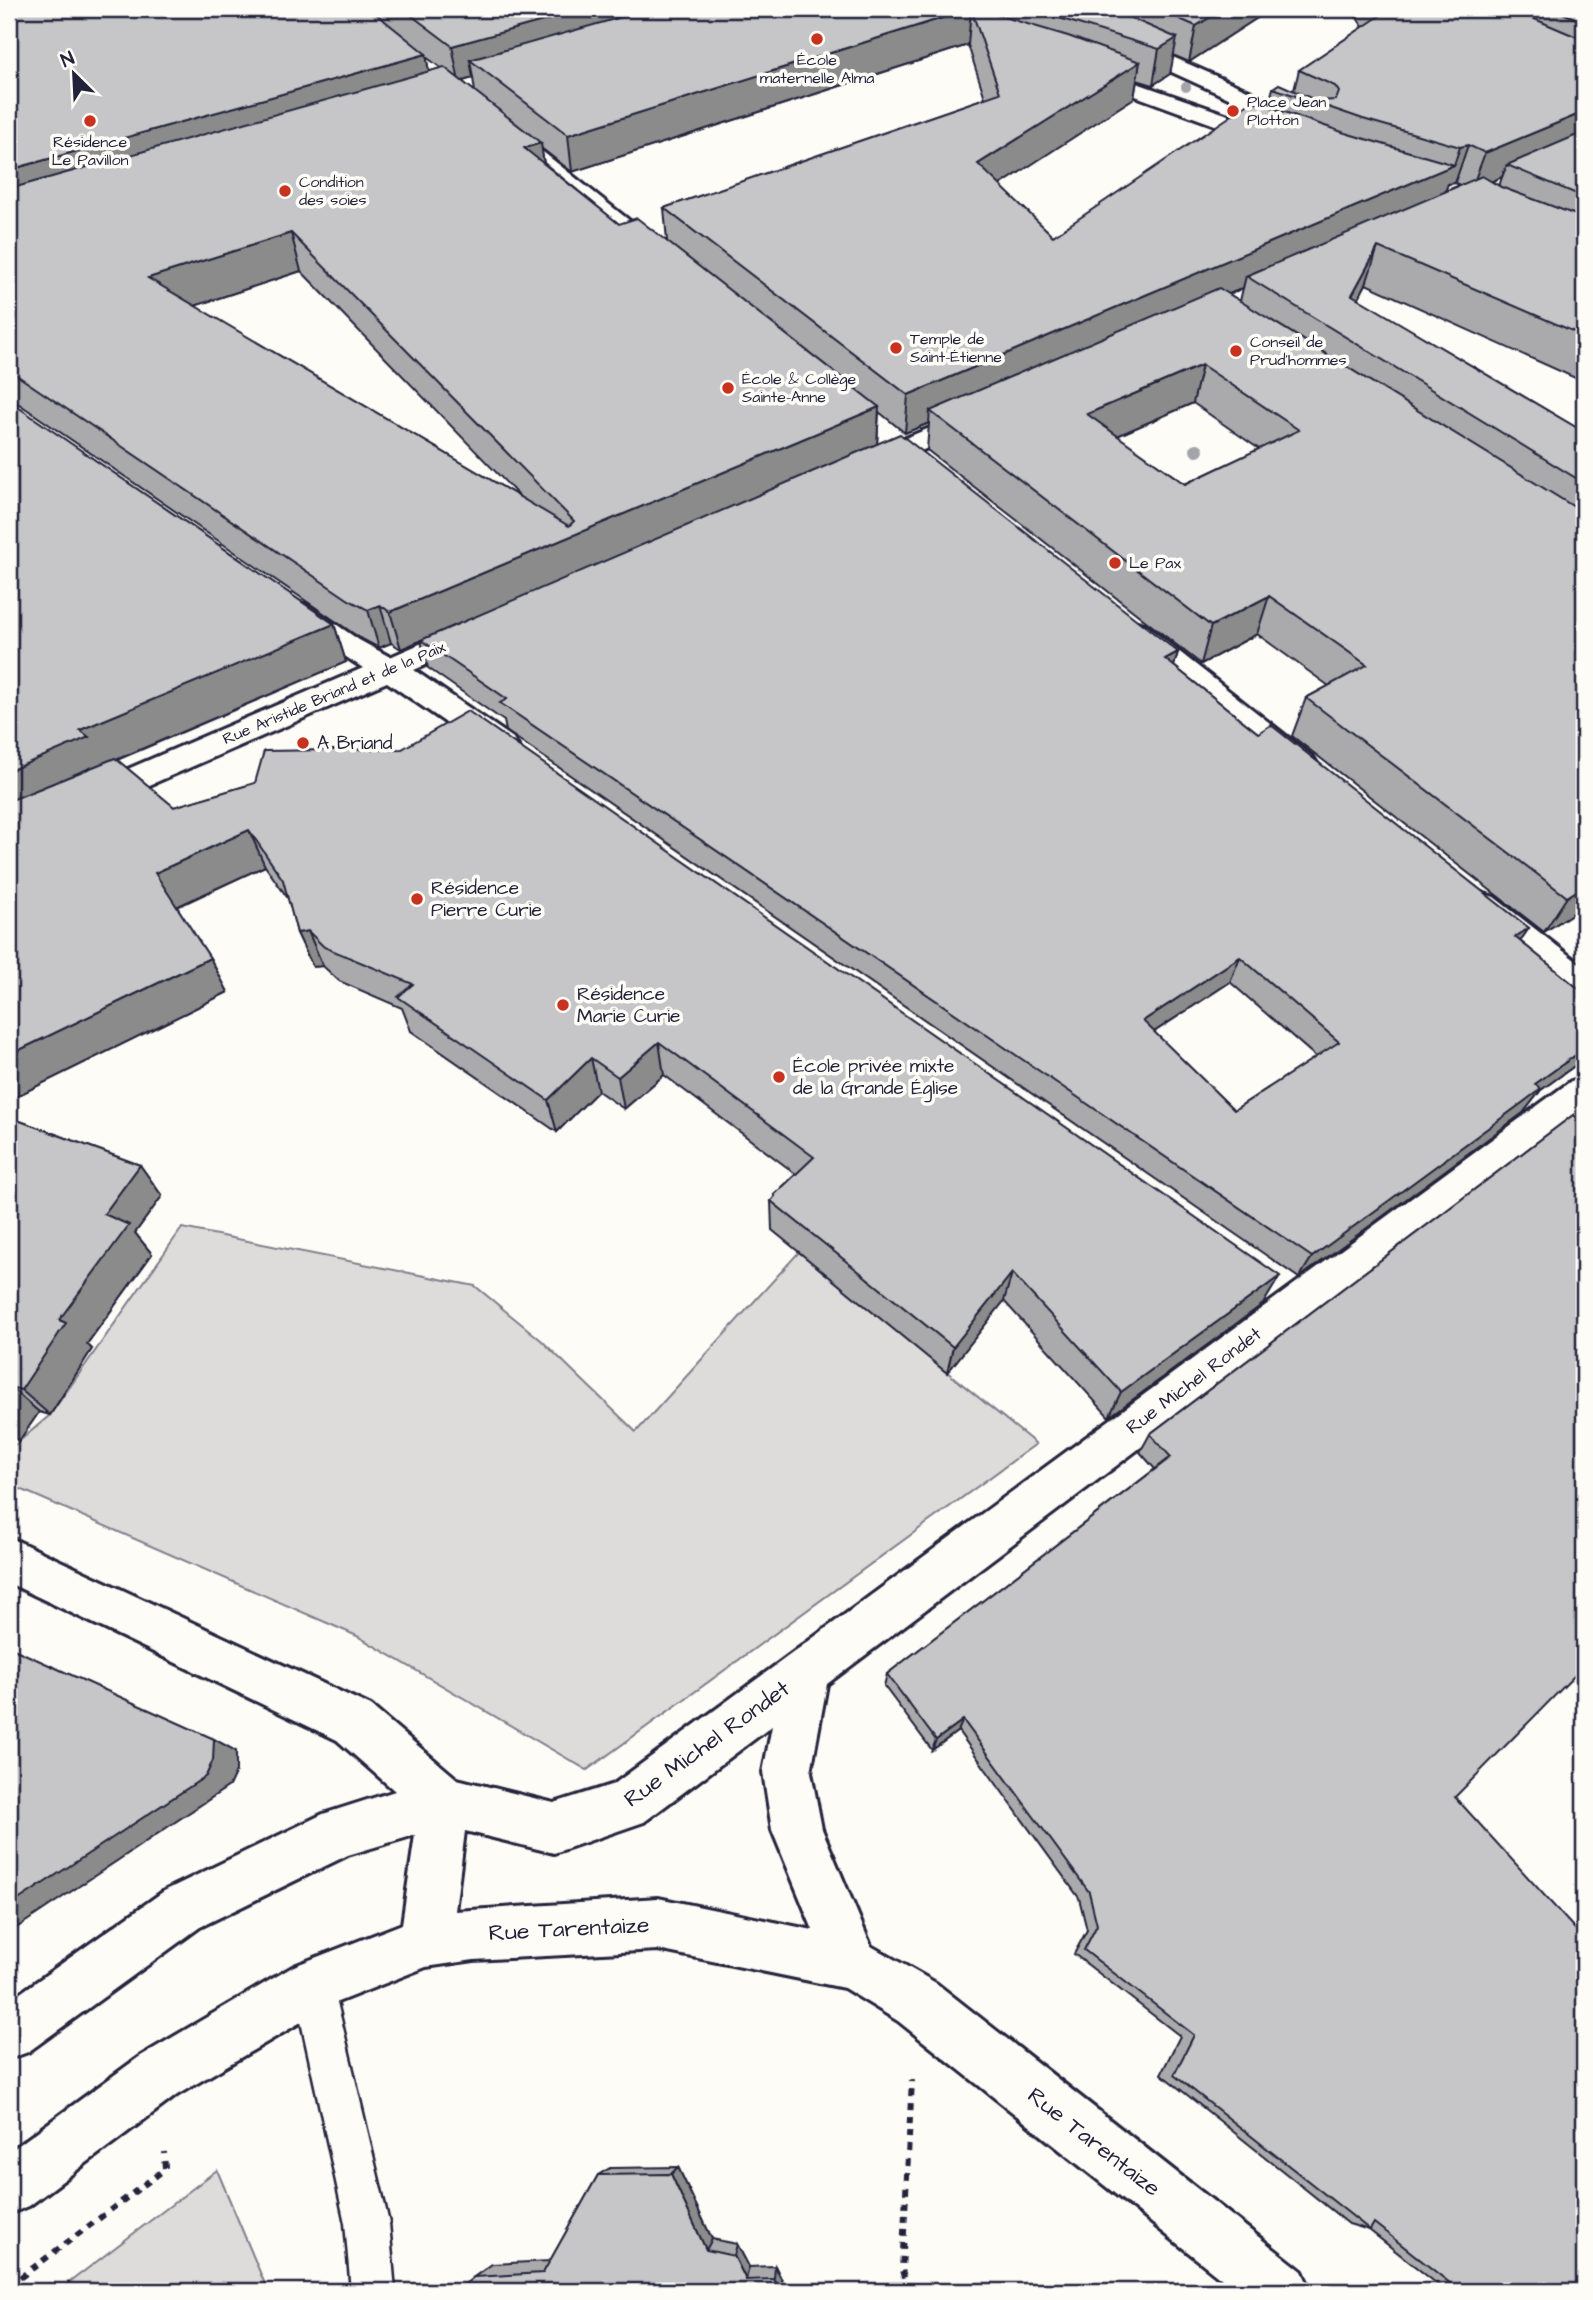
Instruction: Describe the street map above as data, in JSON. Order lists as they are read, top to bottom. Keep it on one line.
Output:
{"streets":{"street":["Rue Aristide Briand et de la Paix","Rue Michel Rondet","Rue Tarentaize"]},"crossings":[["Rue Michel Rondet","Rue Tarentaize"]],"places":["École maternelle Alma","Place Jean Plotton","Résidence Le Pavillon","Condition des soies","Temple de Saint-Étienne","Conseil de Prud’hommes","École & Collège Sainte-Anne","Le Pax","A Briand","Résidence Pierre Curie","Résidence Marie Curie","École privée mixte de la Grande Église"],"north":"top left"}
